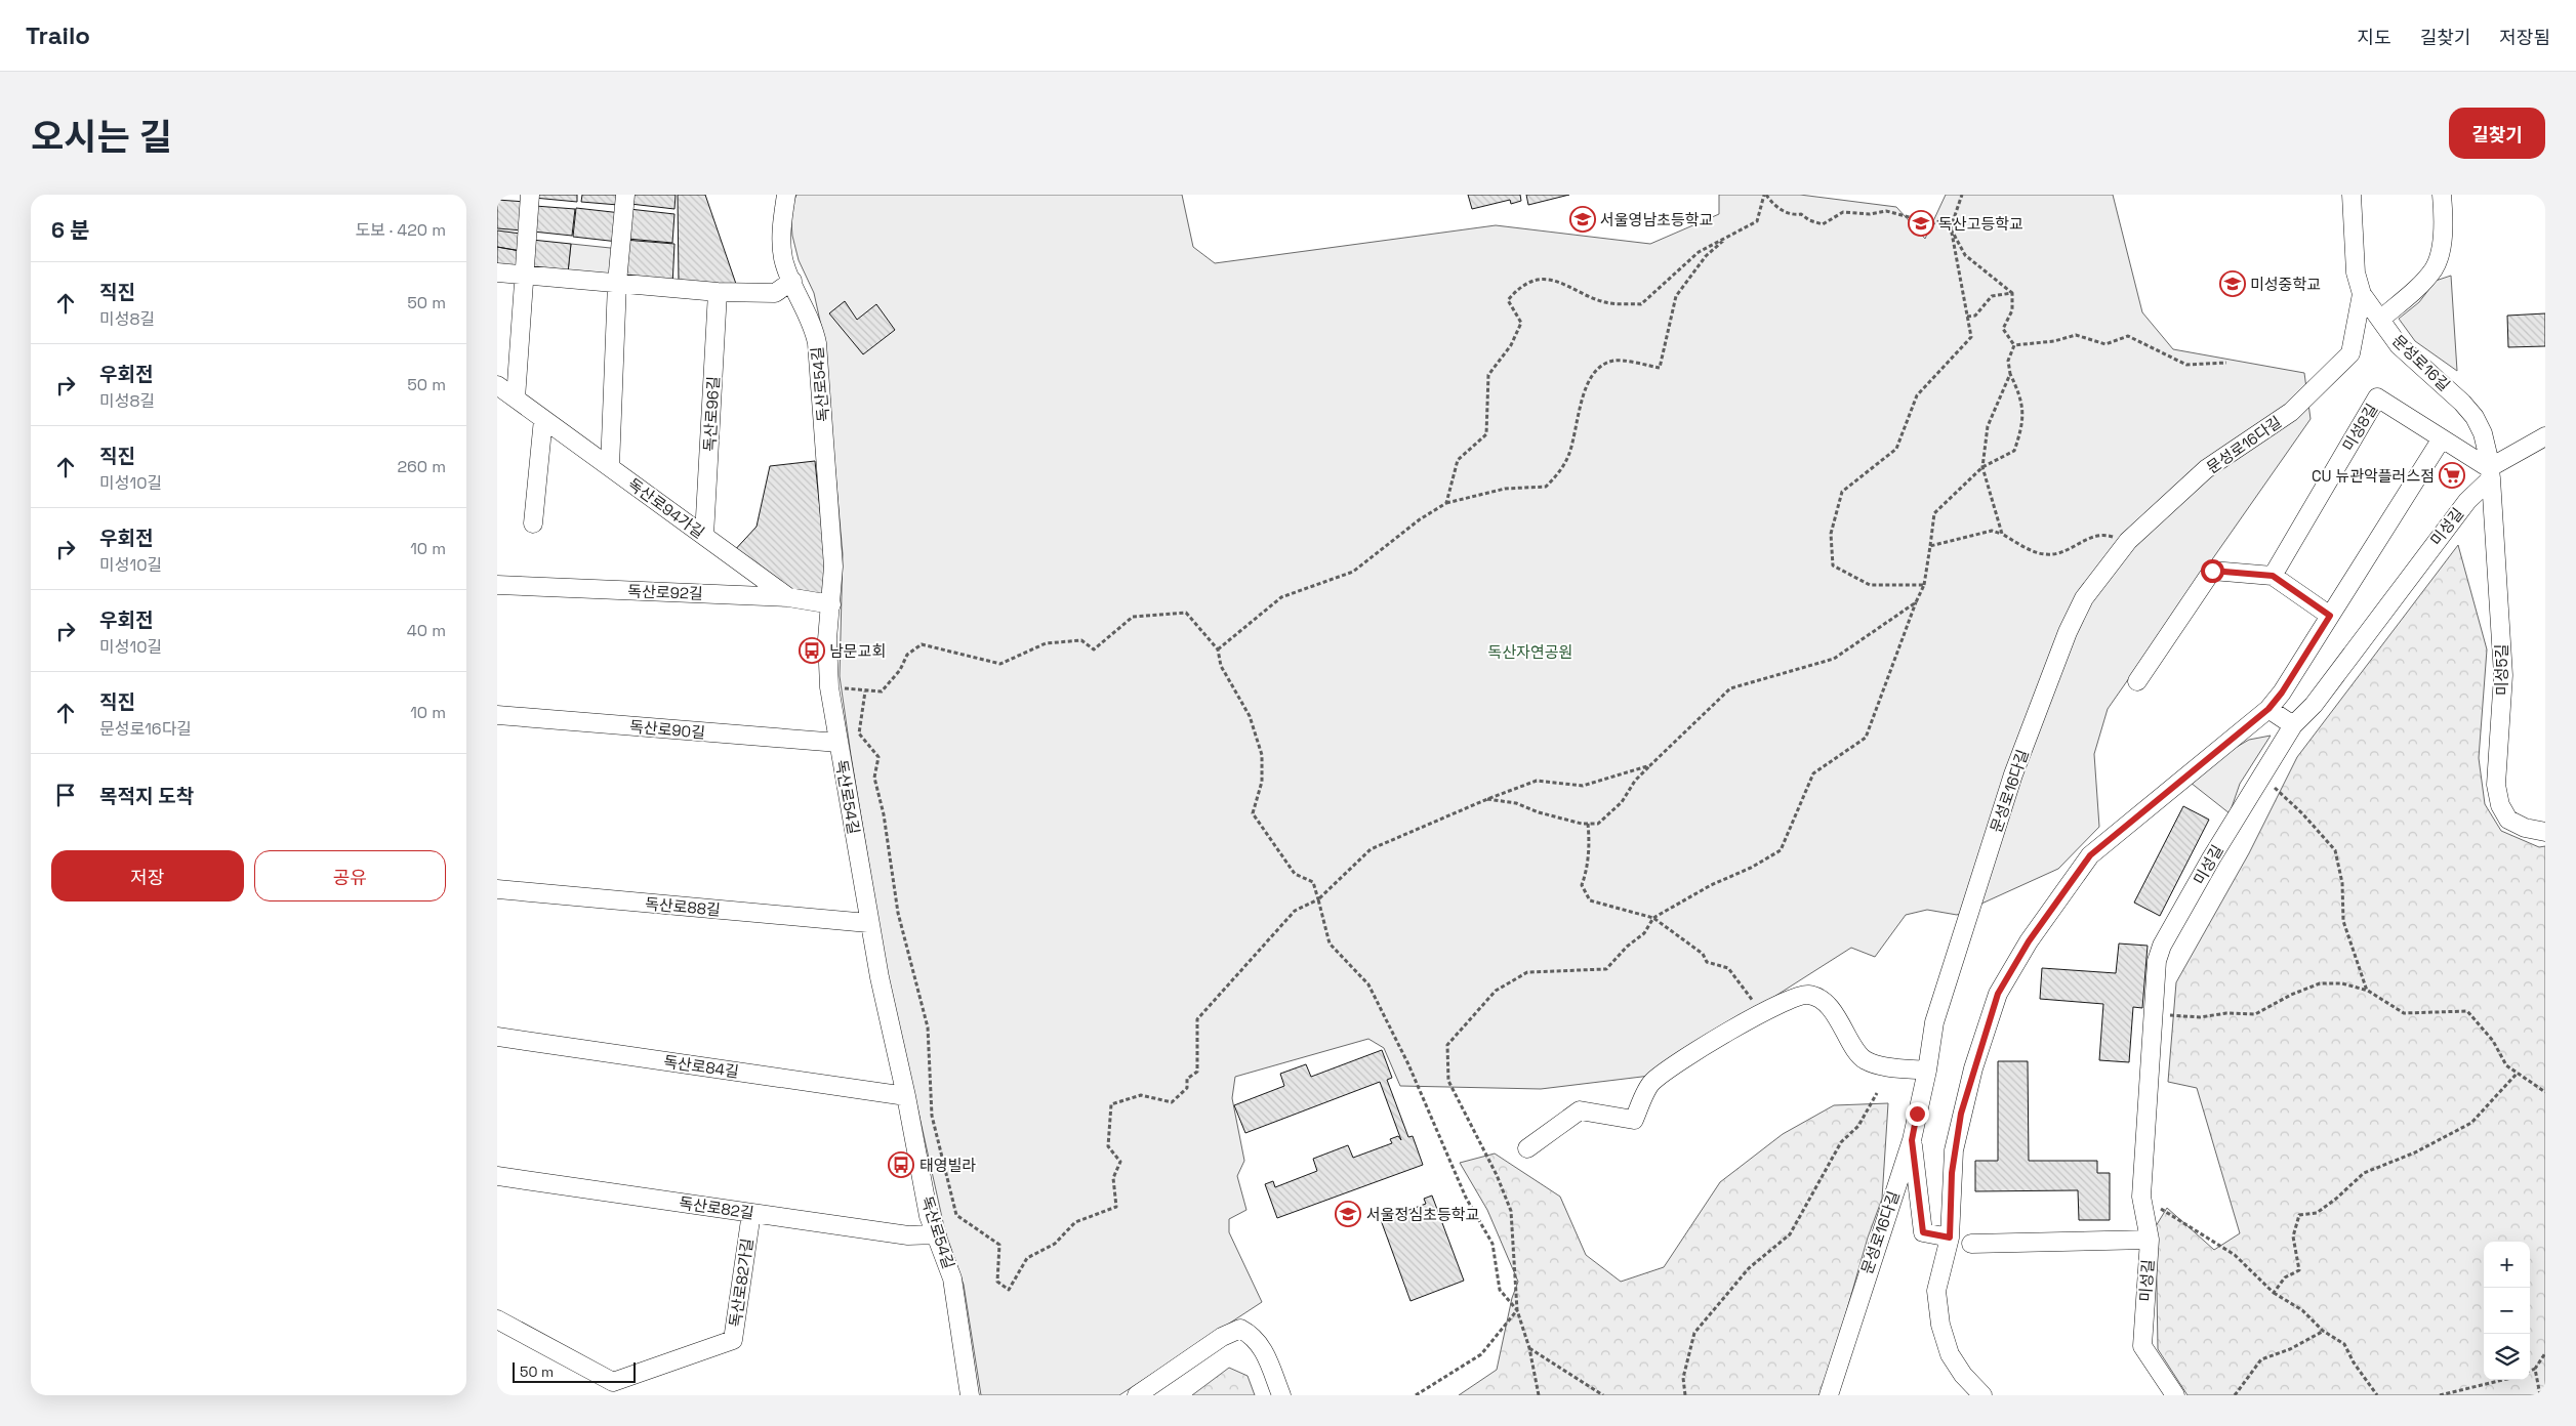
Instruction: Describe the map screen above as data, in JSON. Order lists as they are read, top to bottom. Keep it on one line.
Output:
{"streets":{"street":["문성로16길","독산로54길","독산로96길","미성8길","문성로16다길","독산로94가길","미성길","독산로92길","미성5길","독산로90길","독산로88길","독산로84길","독산로82길","독산로82가길"]},"crossings":[["문성로16길","미성8길"],["문성로16길","문성로16다길"],["문성로16길","미성길"],["문성로16길","미성5길"],["독산로54길","독산로92길"],["독산로54길","독산로90길"],["독산로54길","독산로88길"],["독산로54길","독산로84길"],["독산로54길","독산로82길"],["독산로96길","독산로94가길"],["미성8길","미성길"],["미성8길","미성5길"],["독산로94가길","독산로92길"],["미성길","미성5길"],["독산로82길","독산로82가길"]],"parks":["독산자연공원"],"places":{"school or university":["서울영남초등학교","독산고등학교","미성중학교","서울정심초등학교"],"supermarket":["CU 뉴관악플러스점"],"bus stop":["남문교회","태영빌라"]},"scale_bar":"50 m","page":{"header":"Trailo","nav":["지도","길찾기","저장됨"],"title":"오시는 길","buttons":["길찾기",["저장","공유"]],"heading":["6 분","도보 · 420 m"],"list":[["직진","미성8길","50 m"],["우회전","미성8길","50 m"],["직진","미성10길","260 m"],["우회전","미성10길","10 m"],["우회전","미성10길","40 m"],["직진","문성로16다길","10 m"],"목적지 도착"],"map_buttons":["+","−"],"scale":"50 m"}}
